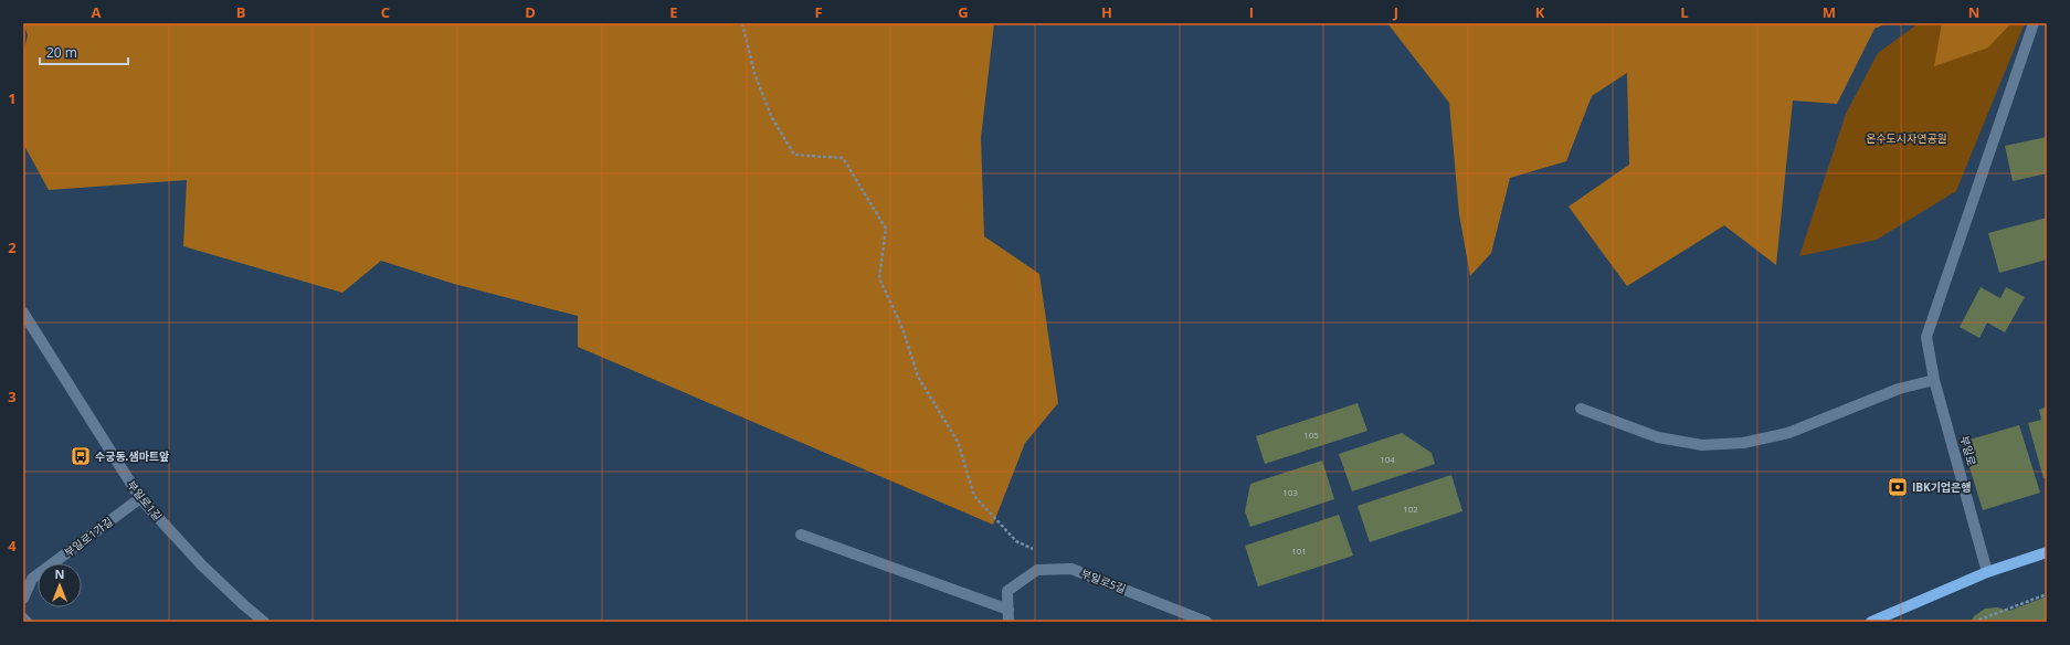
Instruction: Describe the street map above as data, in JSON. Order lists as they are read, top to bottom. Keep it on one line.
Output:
{"streets":{"street":["부일로","부일로1길","부일로1가길","부일로5길"]},"crossings":[["부일로1길","부일로1가길"]],"parks":["온수도시자연공원"],"places":{"bus stop":["수궁동.샘마트앞"],"bank":["IBK기업은행"]},"house_numbers":["105","104","103","102","101"],"scale_bar":"20 m","north":"top","grid":{"columns":["A","B","C","D","E","F","G","H","I","J","K","L","M","N"],"rows":["1","2","3","4"]}}
